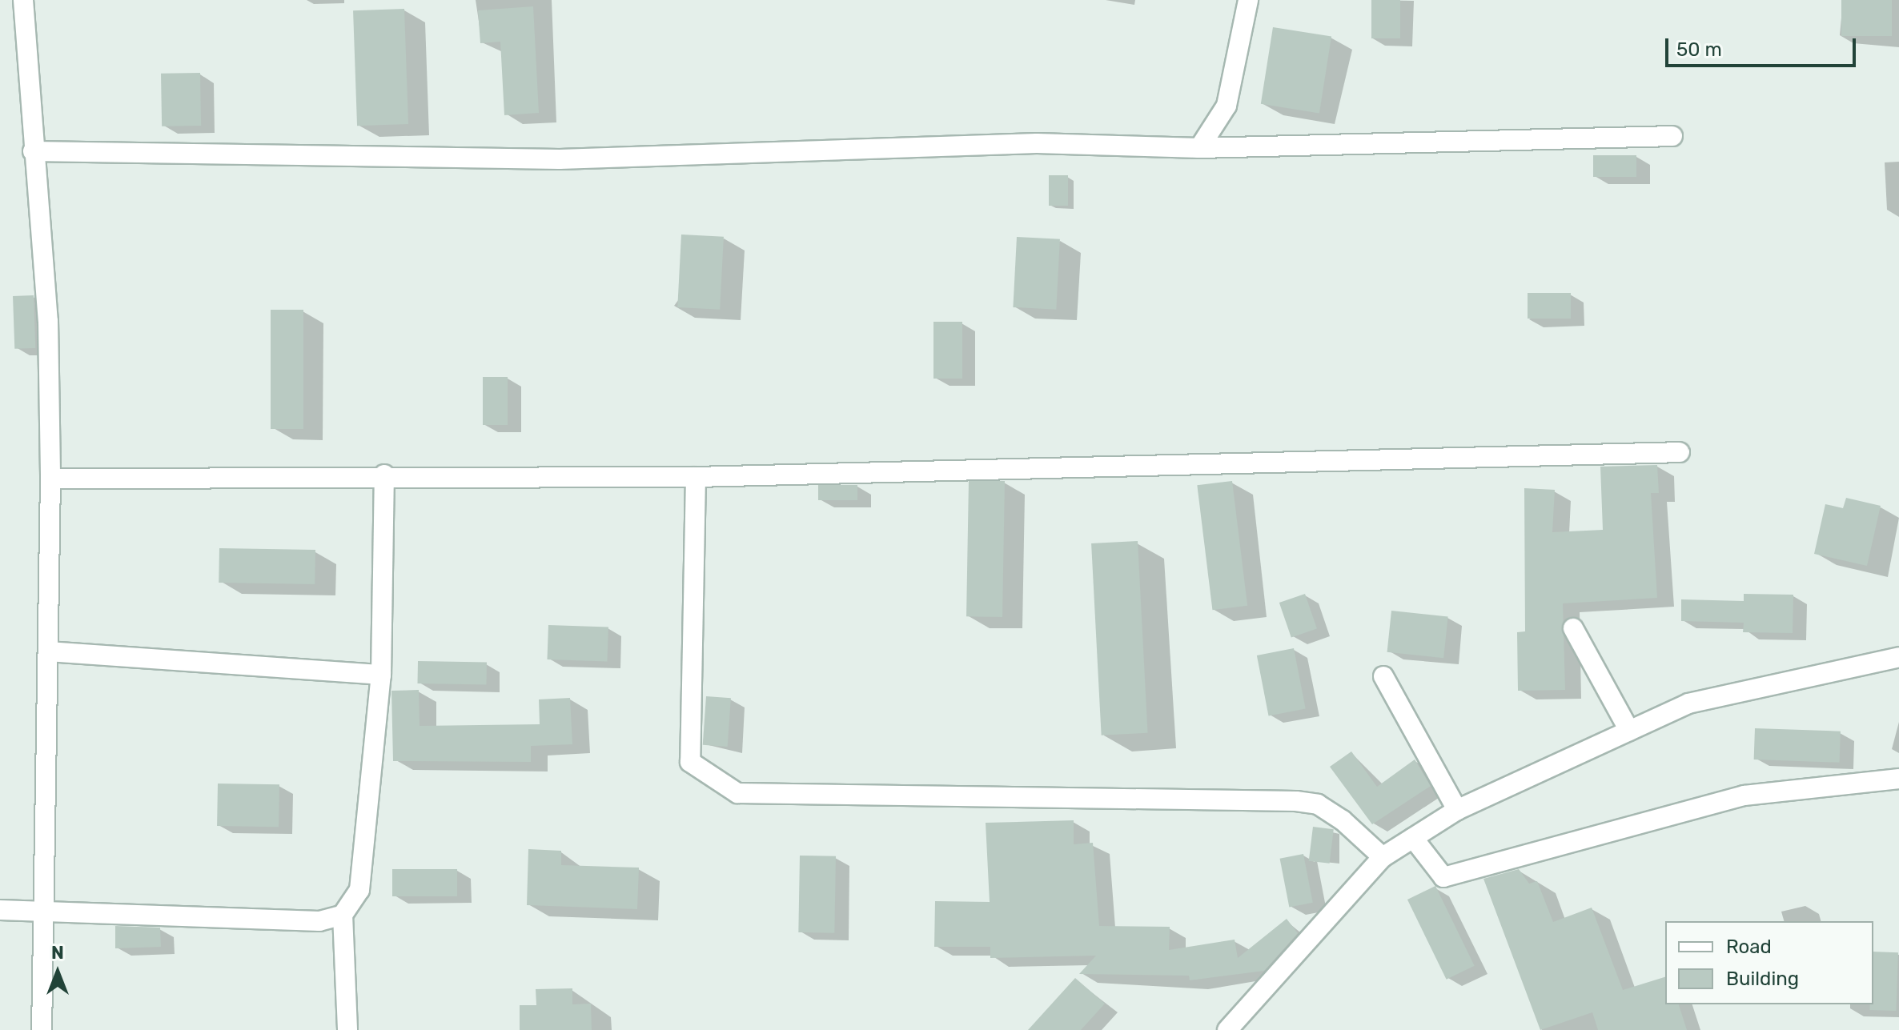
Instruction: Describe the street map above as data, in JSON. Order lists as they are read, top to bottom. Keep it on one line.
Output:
{"legend":["Road","Building"],"scale_bar":"50 m","north":"top"}
